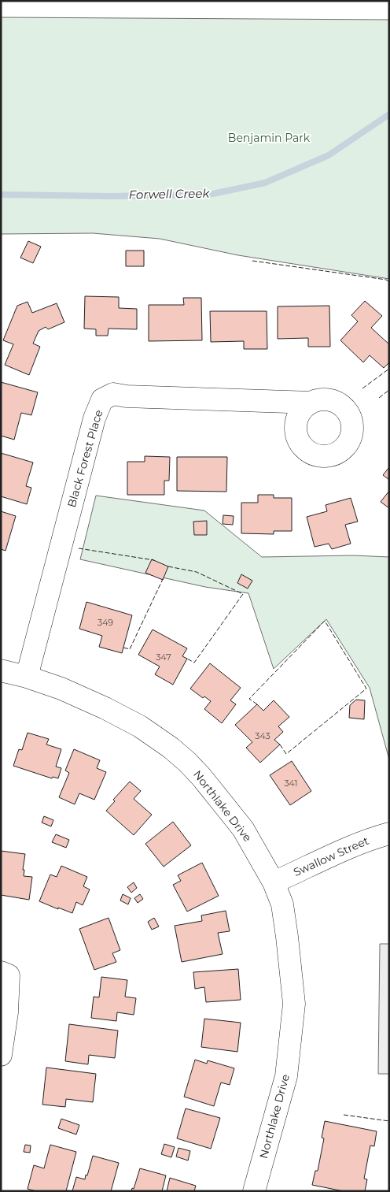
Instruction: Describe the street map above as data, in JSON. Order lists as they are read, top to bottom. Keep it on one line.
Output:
{"streets":{"street":["Black Forest Place","Northlake Drive","Swallow Street"]},"crossings":[["Black Forest Place","Northlake Drive"],["Northlake Drive","Swallow Street"]],"water":["Forwell Creek"],"parks":["Benjamin Park"],"house_numbers":["349","347","343","341"]}
